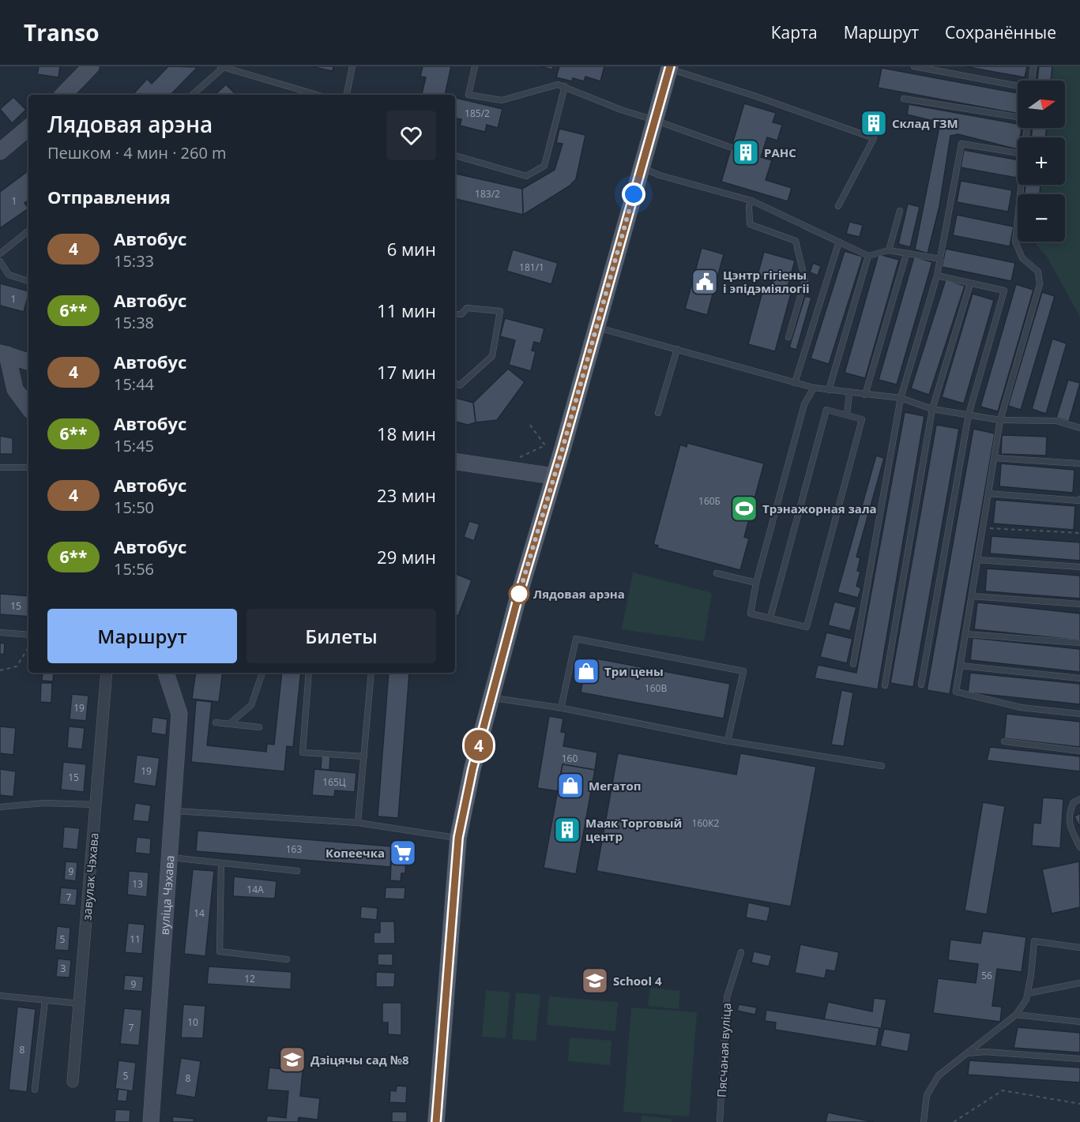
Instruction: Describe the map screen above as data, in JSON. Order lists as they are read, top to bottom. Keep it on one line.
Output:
{"streets":{"street":["завулак Чэхава","вуліца Чэхава"],"lane":["Пясчаная вуліца"]},"places":{"building":["Склад ГЗМ","РАНС","Маяк Торговый центр"],"public building":["Цэнтр гігіены і эпідэміялогіі"],"sports":["Трэнажорная зала"],"other":["Лядовая арэна"],"shop":["Три цены","Мегатоп"],"supermarket":["Копеечка"],"school or university":["School 4","Дзіцячы сад №8"]},"lines":["bus line 4"],"house_numbers":["185/2","183/2","1","181/1","1","160Б","15","160В","19","160","19","15","165Ц","160К2","163","9","13","14А","7","14","5","11","3","56","12","9","10","7","8","5","8"],"north":"right","page":{"header":"Transo","nav":["Карта","Маршрут","Сохранённые"],"on_map":"4","map_buttons":["+","−"],"heading":[["Лядовая арэна","Пешком · 4 мин · 260 m"],"Отправления"],"list":[{"mark":"4","name":"Автобус","note":"15:33","value":"6 мин"},{"mark":"6**","name":"Автобус","note":"15:38","value":"11 мин"},{"mark":"4","name":"Автобус","note":"15:44","value":"17 мин"},{"mark":"6**","name":"Автобус","note":"15:45","value":"18 мин"},{"mark":"4","name":"Автобус","note":"15:50","value":"23 мин"},{"mark":"6**","name":"Автобус","note":"15:56","value":"29 мин"}],"buttons":["Маршрут","Билеты"]}}
